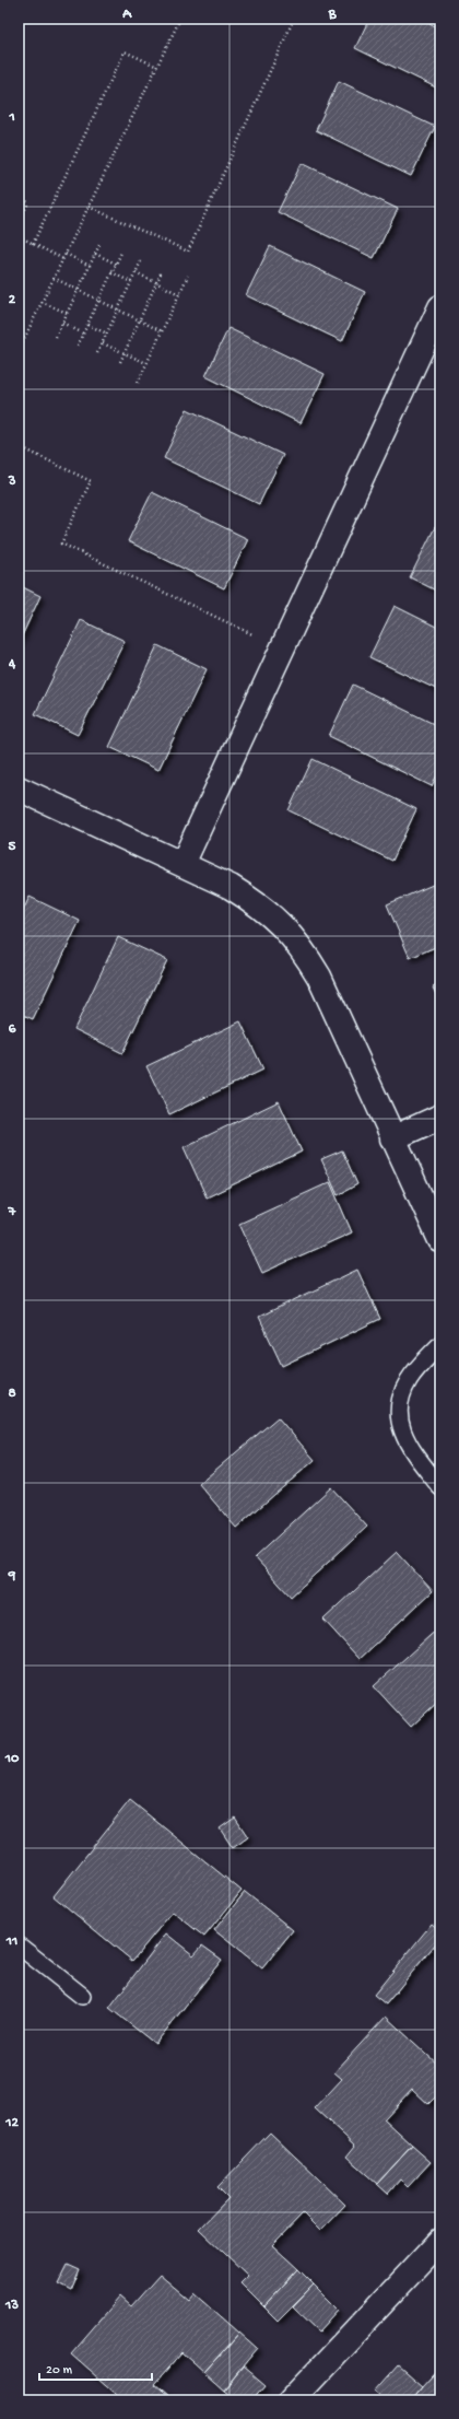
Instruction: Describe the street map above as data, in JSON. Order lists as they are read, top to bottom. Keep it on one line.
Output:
{"scale_bar":"20 m","grid":{"columns":["A","B"],"rows":["1","2","3","4","5","6","7","8","9","10","11","12","13"]}}
